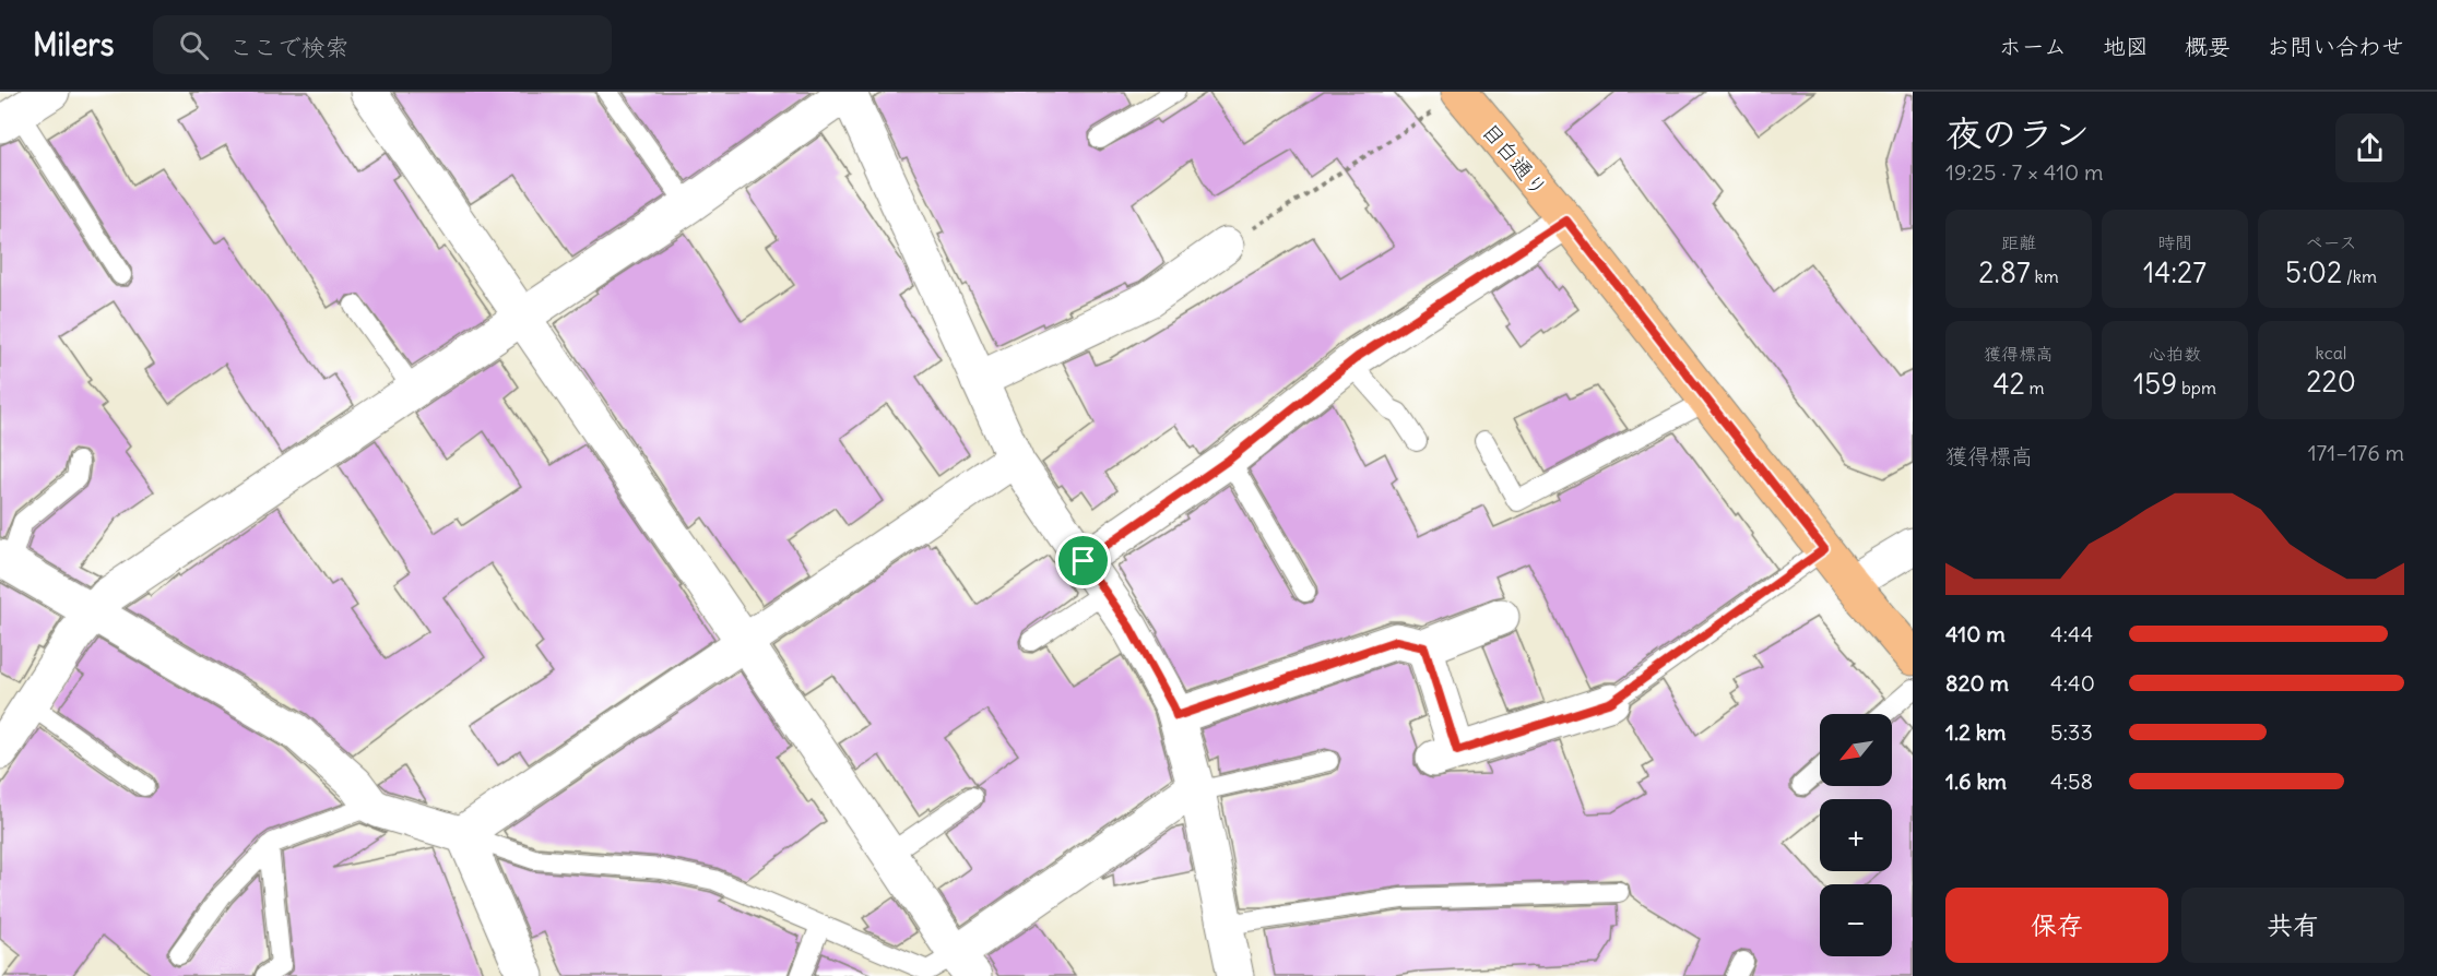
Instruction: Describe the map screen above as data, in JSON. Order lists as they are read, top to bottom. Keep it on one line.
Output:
{"streets":{"main road":["目白通り"]},"north":"bottom left","page":{"header":"Milers","search":"ここで検索","nav":["ホーム","地図","概要","お問い合わせ"],"heading":["夜のラン","19:25 · 7 × 410 m"],"stats":[["距離","2.87 km"],["時間","14:27"],["ペース","5:02 /km"],["獲得標高","42 m"],["心拍数","159 bpm"],["kcal","220"]],"chart":["獲得標高","171–176 m"],"list":[{"name":"410 m","note":"4:44"},{"name":"820 m","note":"4:40"},{"name":"1.2 km","note":"5:33"},{"name":"1.6 km","note":"4:58"}],"map_buttons":["+","−"],"buttons":["保存","共有"]}}
